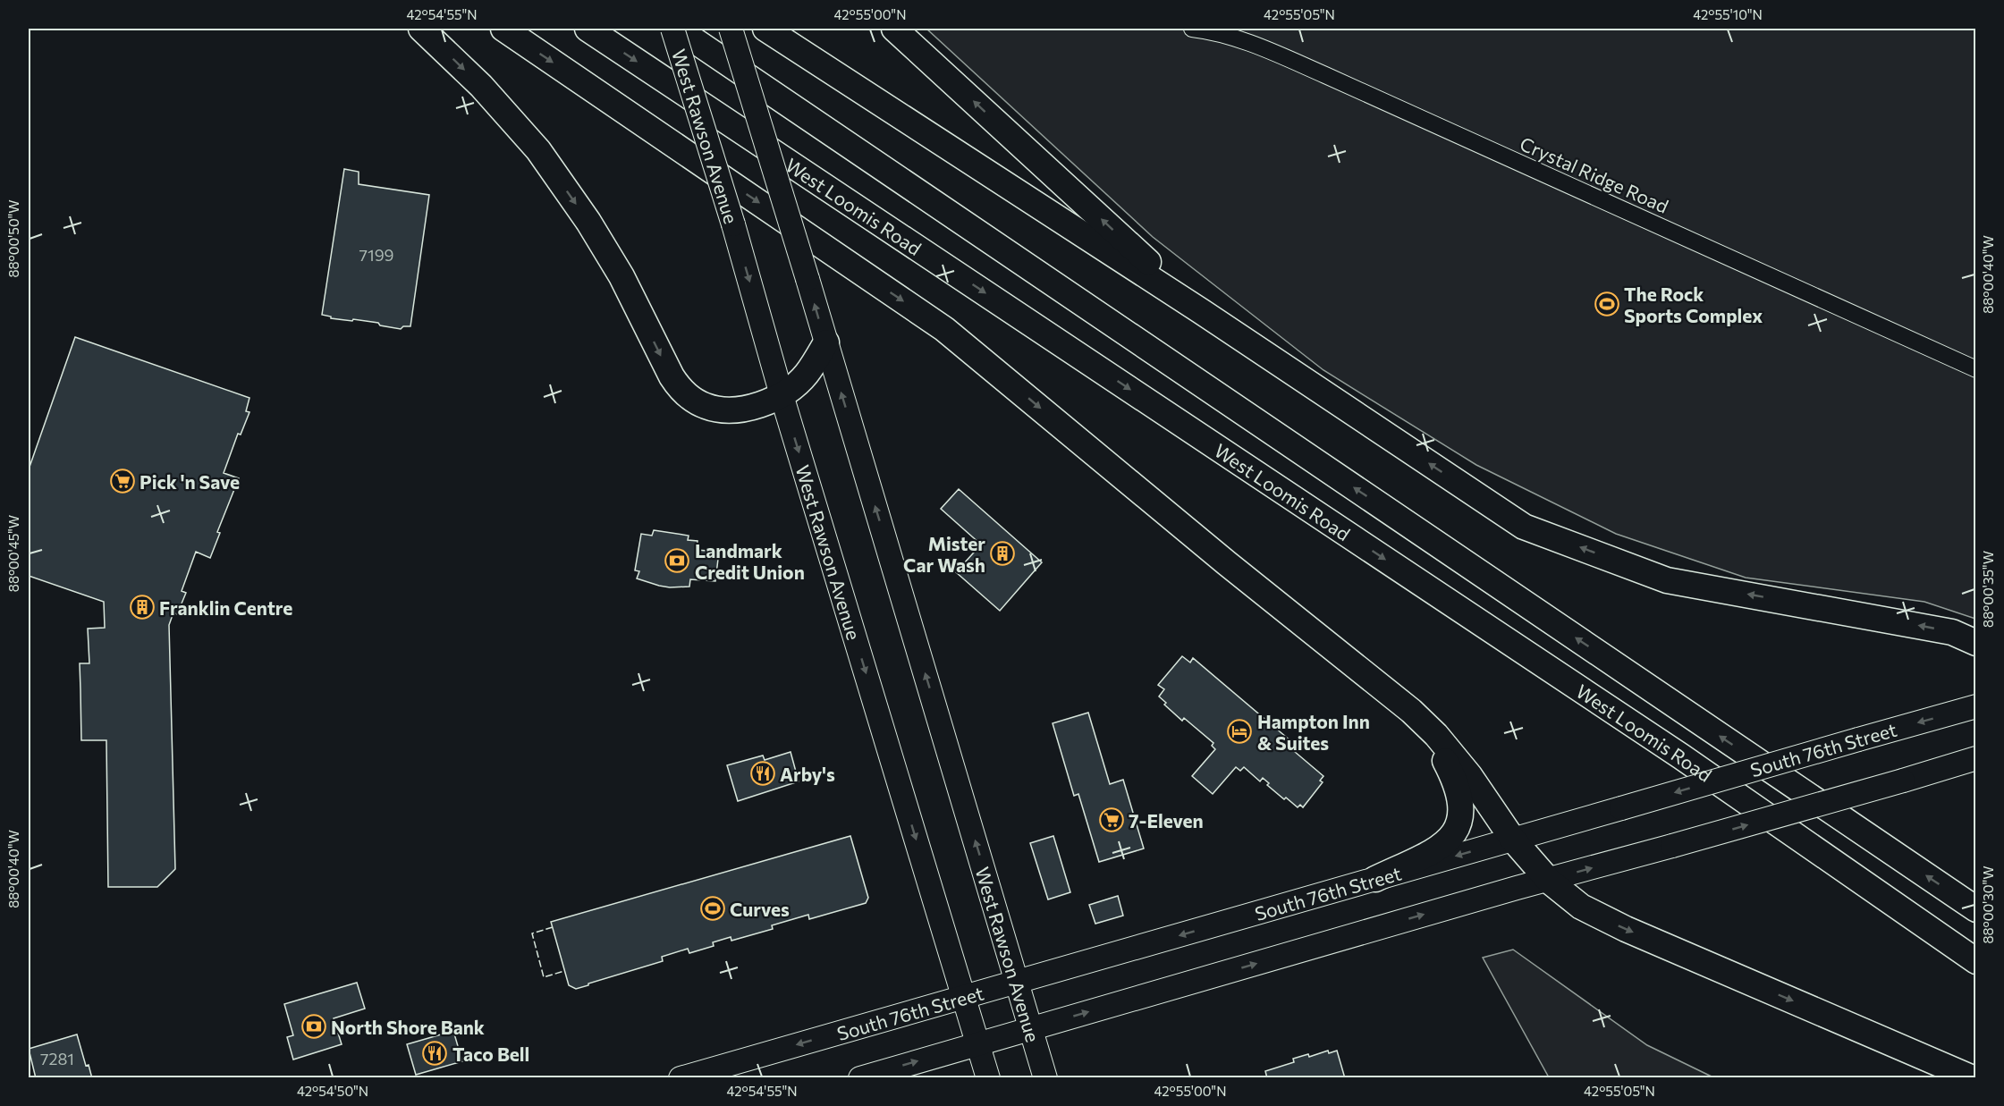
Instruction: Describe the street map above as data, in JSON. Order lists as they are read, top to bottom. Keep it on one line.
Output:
{"streets":{"main road":["West Rawson Avenue","West Loomis Road","South 76th Street"],"street":["Crystal Ridge Road"]},"crossings":[["West Rawson Avenue","South 76th Street"]],"places":{"sports":["The Rock Sports Complex","Curves"],"supermarket":["Pick 'n Save","7-Eleven"],"building":["Mister Car Wash","Franklin Centre"],"bank":["Landmark Credit Union","North Shore Bank"],"hotel":["Hampton Inn & Suites"],"restaurant":["Arby's","Taco Bell"]},"house_numbers":["7199","7281"],"coordinates":["42°54'55\"N","42°55'00\"N","42°55'05\"N","42°55'10\"N","88°00'50\"W","88°00'40\"W","88°00'45\"W","88°00'35\"W","88°00'30\"W","42°54'50\"N"]}
